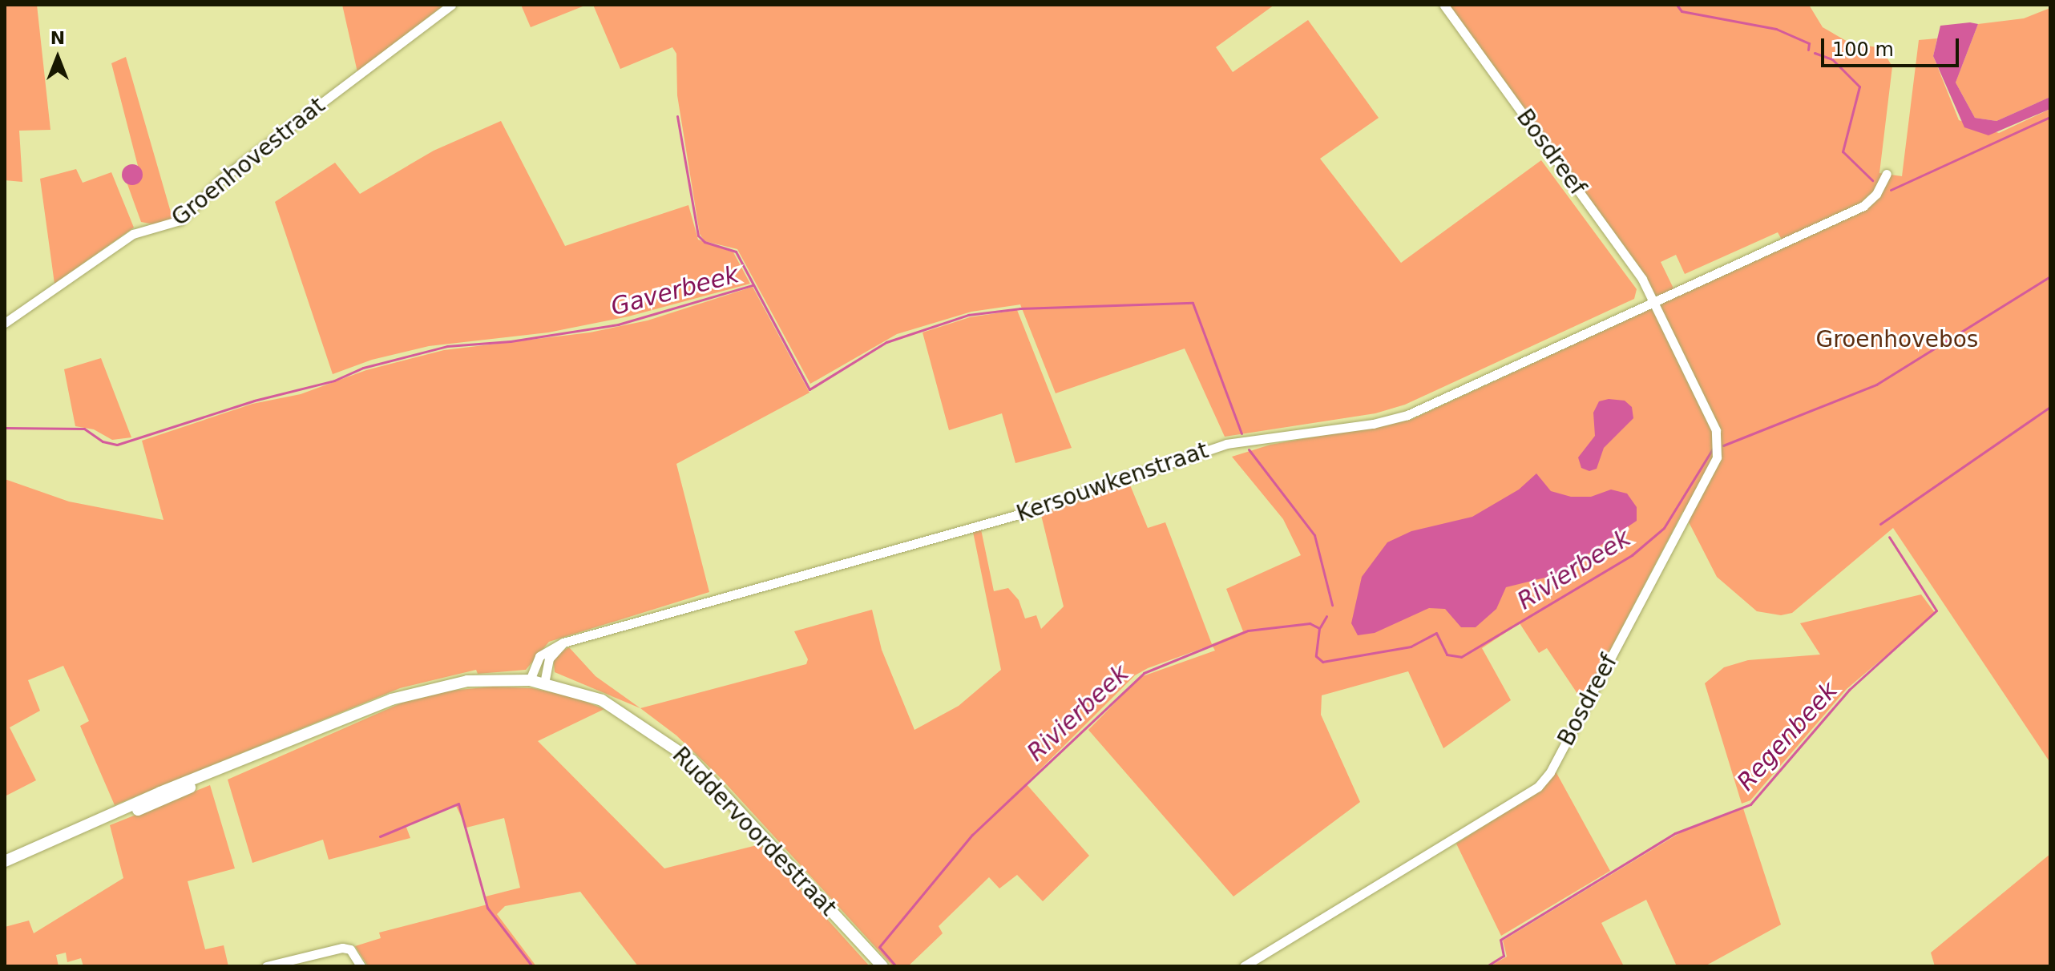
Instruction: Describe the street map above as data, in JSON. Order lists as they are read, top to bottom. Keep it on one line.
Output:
{"streets":{"street":["Bosdreef","Groenhovestraat","Kersouwkenstraat","Ruddervoordestraat"]},"crossings":[["Bosdreef","Kersouwkenstraat"],["Kersouwkenstraat","Ruddervoordestraat"]],"water":["Gaverbeek","Rivierbeek","Regenbeek"],"parks":["Groenhovebos"],"scale_bar":"100 m","north":"top"}
